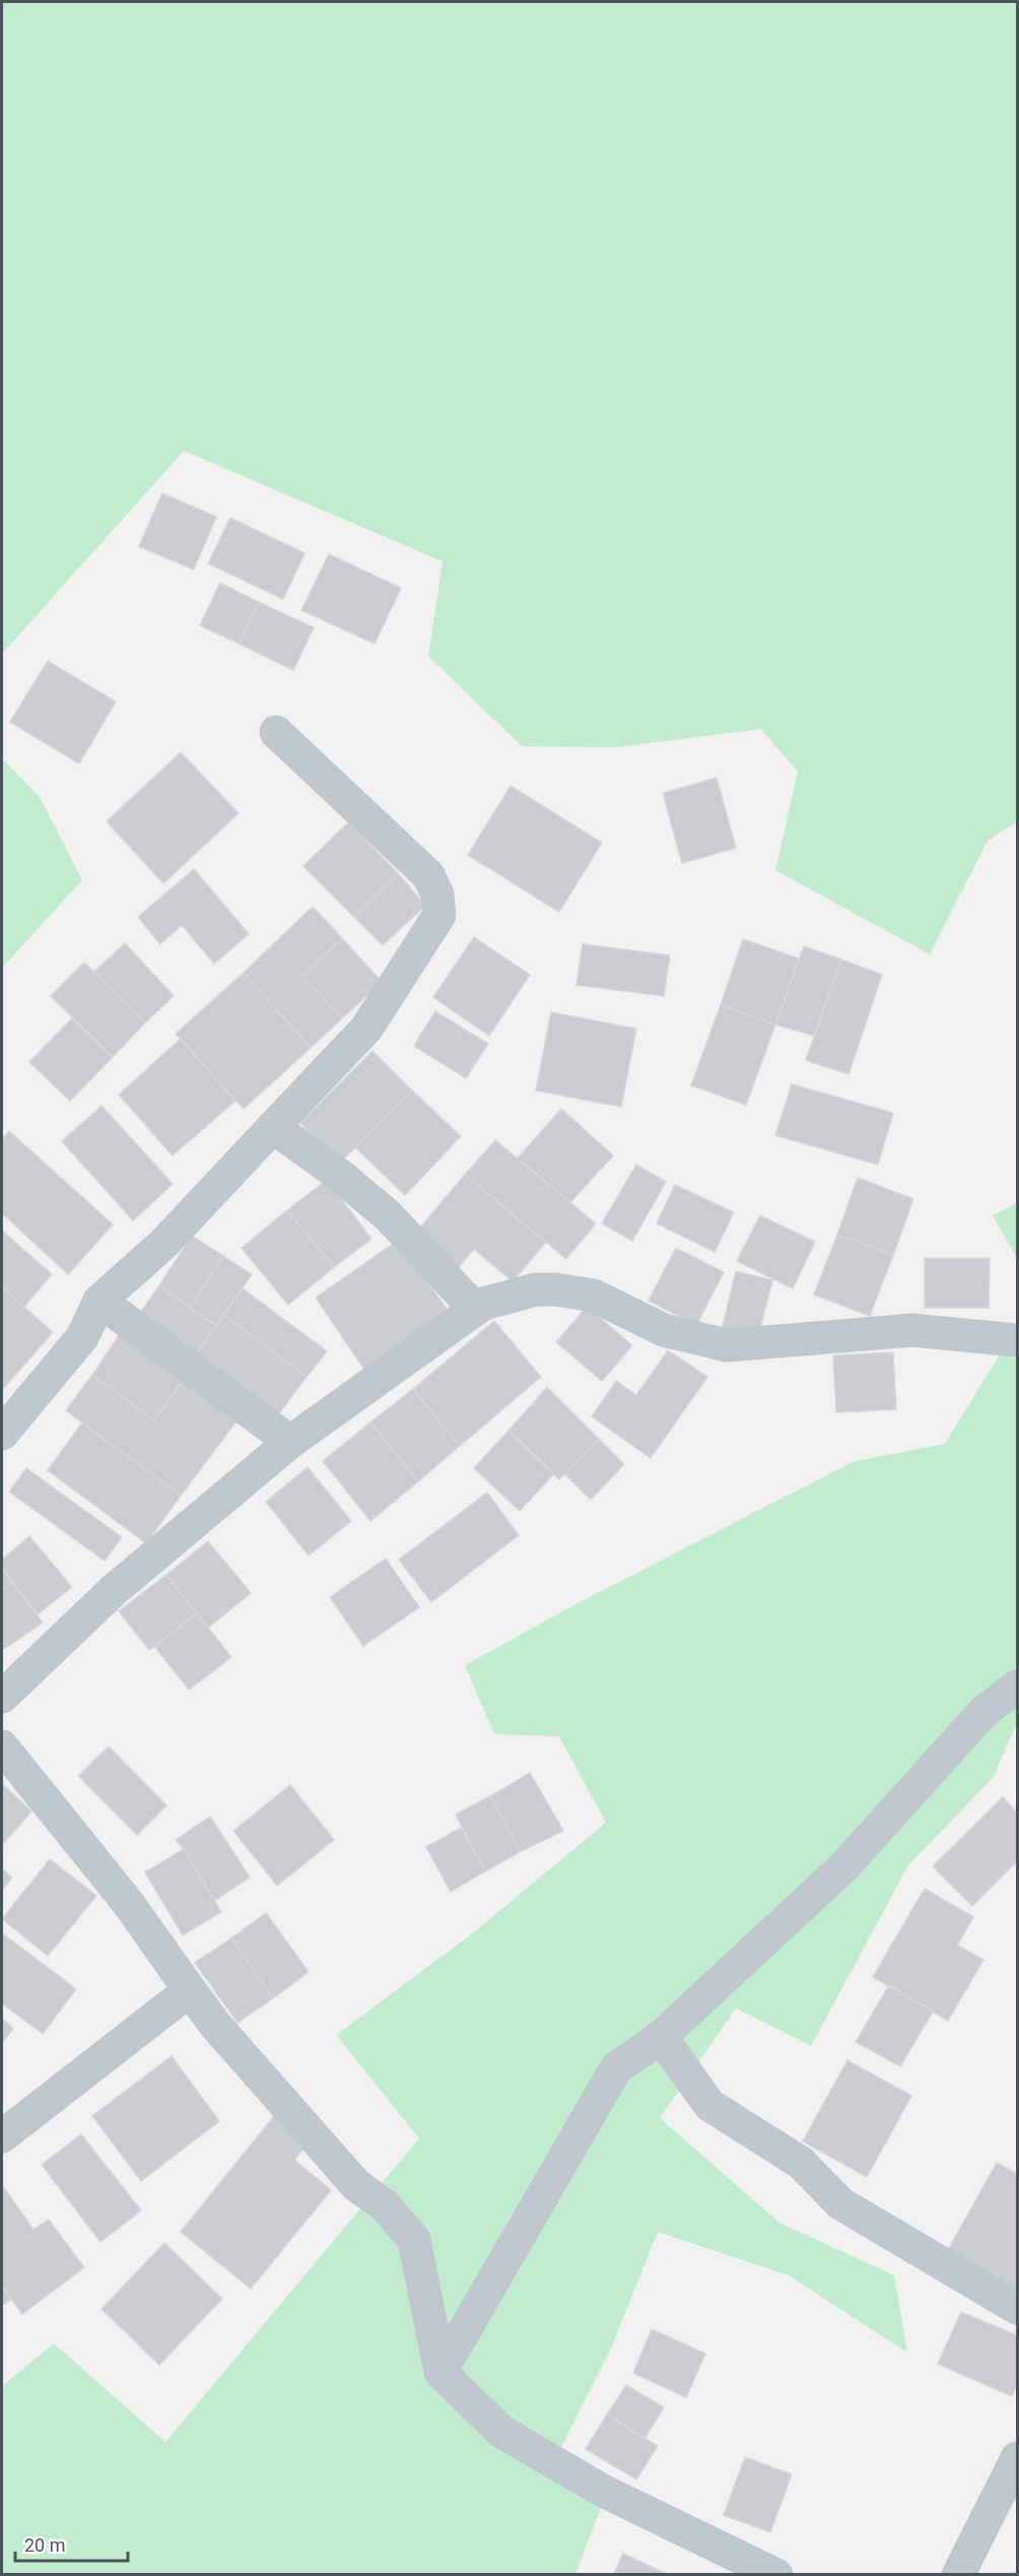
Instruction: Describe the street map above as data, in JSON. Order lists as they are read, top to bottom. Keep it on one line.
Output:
{"scale_bar":"20 m"}
